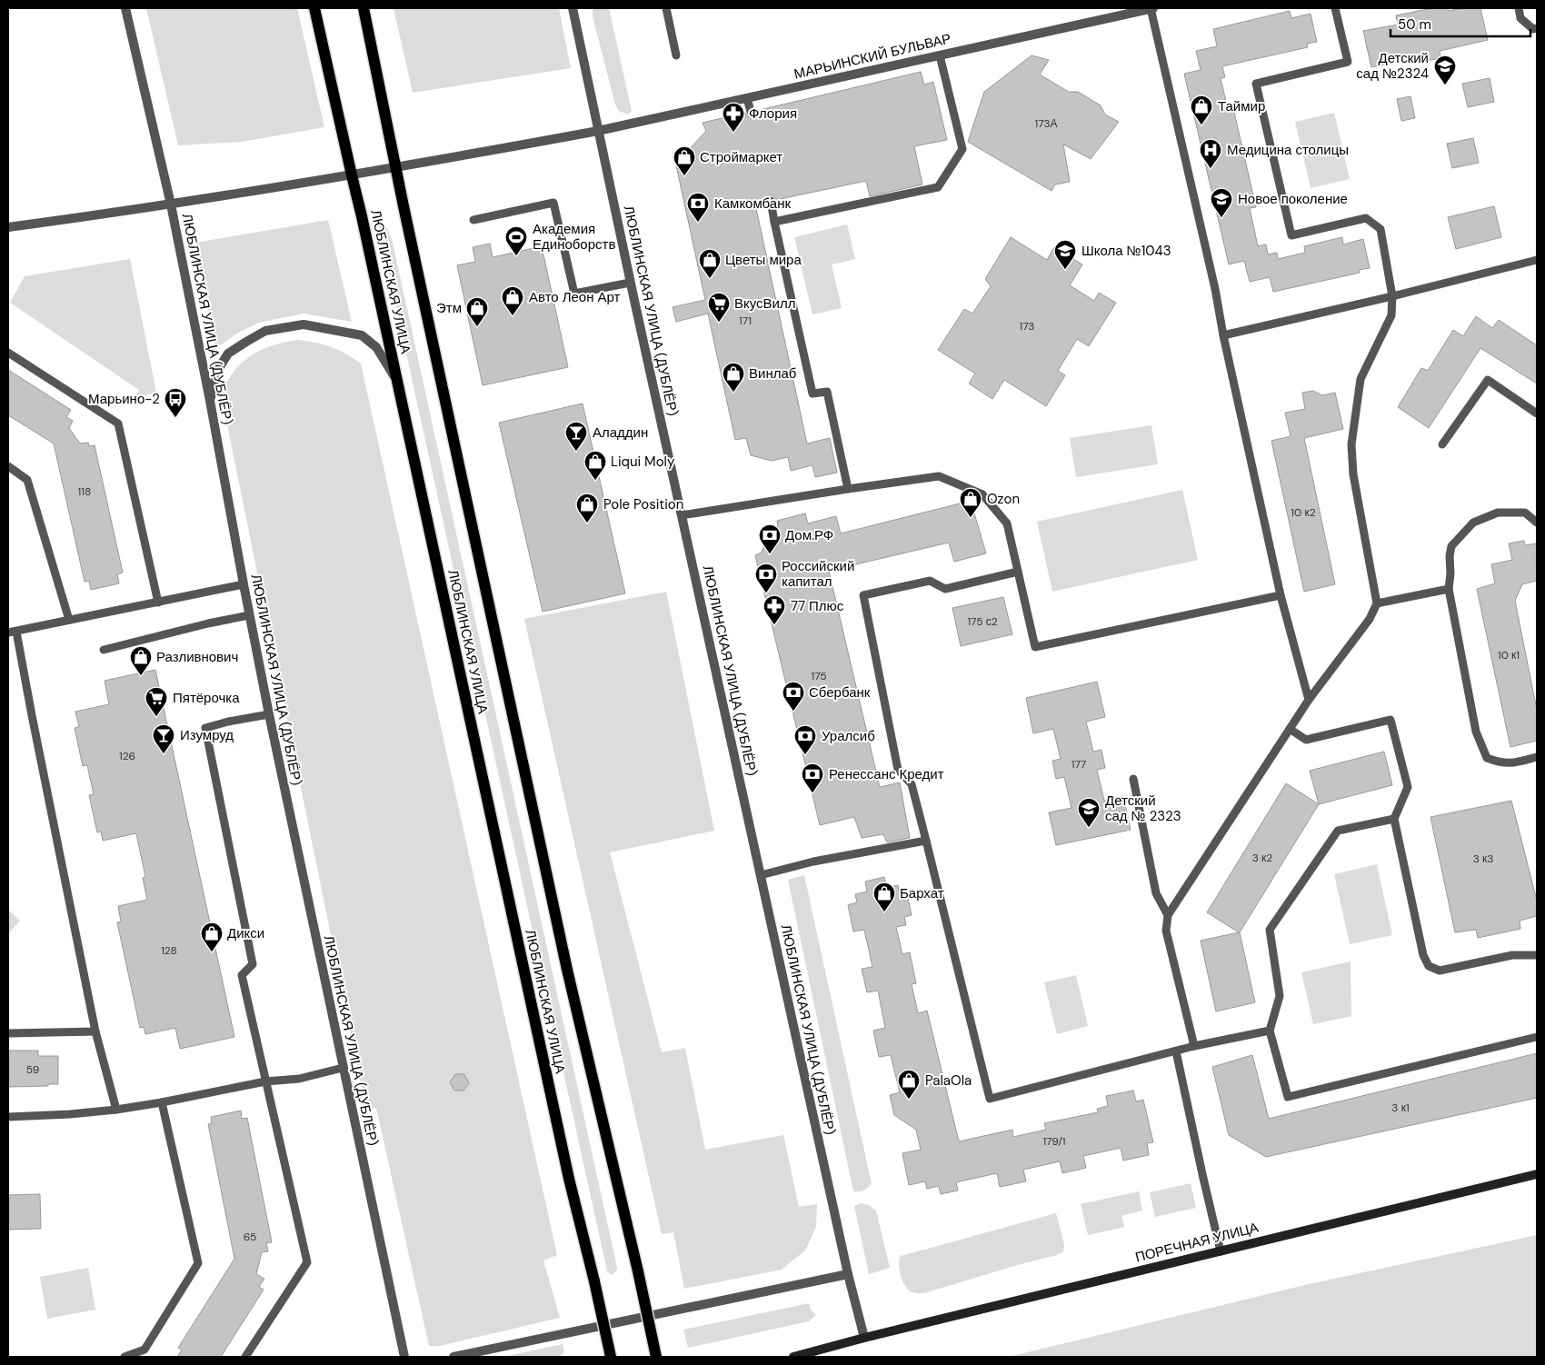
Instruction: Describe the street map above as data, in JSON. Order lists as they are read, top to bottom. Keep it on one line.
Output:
{"streets":{"main road":["ЛЮБЛИНСКАЯ УЛИЦА","ПОРЕЧНАЯ УЛИЦА"],"street":["МАРЬИНСКИЙ БУЛЬВАР","ЛЮБЛИНСКАЯ УЛИЦА (ДУБЛЁР)"]},"crossings":[["МАРЬИНСКИЙ БУЛЬВАР","ЛЮБЛИНСКАЯ УЛИЦА"],["МАРЬИНСКИЙ БУЛЬВАР","ЛЮБЛИНСКАЯ УЛИЦА (ДУБЛЁР)"],["ЛЮБЛИНСКАЯ УЛИЦА (ДУБЛЁР)","ПОРЕЧНАЯ УЛИЦА"]],"places":{"school or university":["Детский сад №2324","Новое поколение","Школа №1043","Детский сад № 2323"],"shop":["Таймир","Строймаркет","Цветы мира","Авто Леон Арт","Этм","Винлаб","Liqui Moly","Ozon","Pole Position","Разливнович","Бархат","Дикси","PalaOla"],"pharmacy":["Флория","77 Плюс"],"hospital":["Медицина столицы"],"bank":["Камкомбанк","Дом.РФ","Российский капитал","Сбербанк","Уралсиб","Ренессанс Кредит"],"sports":["Академия Единоборств"],"supermarket":["ВкусВилл","Пятёрочка"],"bus stop":["Марьино-2"],"bar":["Аладдин","Изумруд"]},"house_numbers":["173А","171","173","118","10 к2","175 с2","10 к1","175","126","177","3 к2","3 к3","128","59","3 к1","179/1","65"],"scale_bar":"50 m"}
